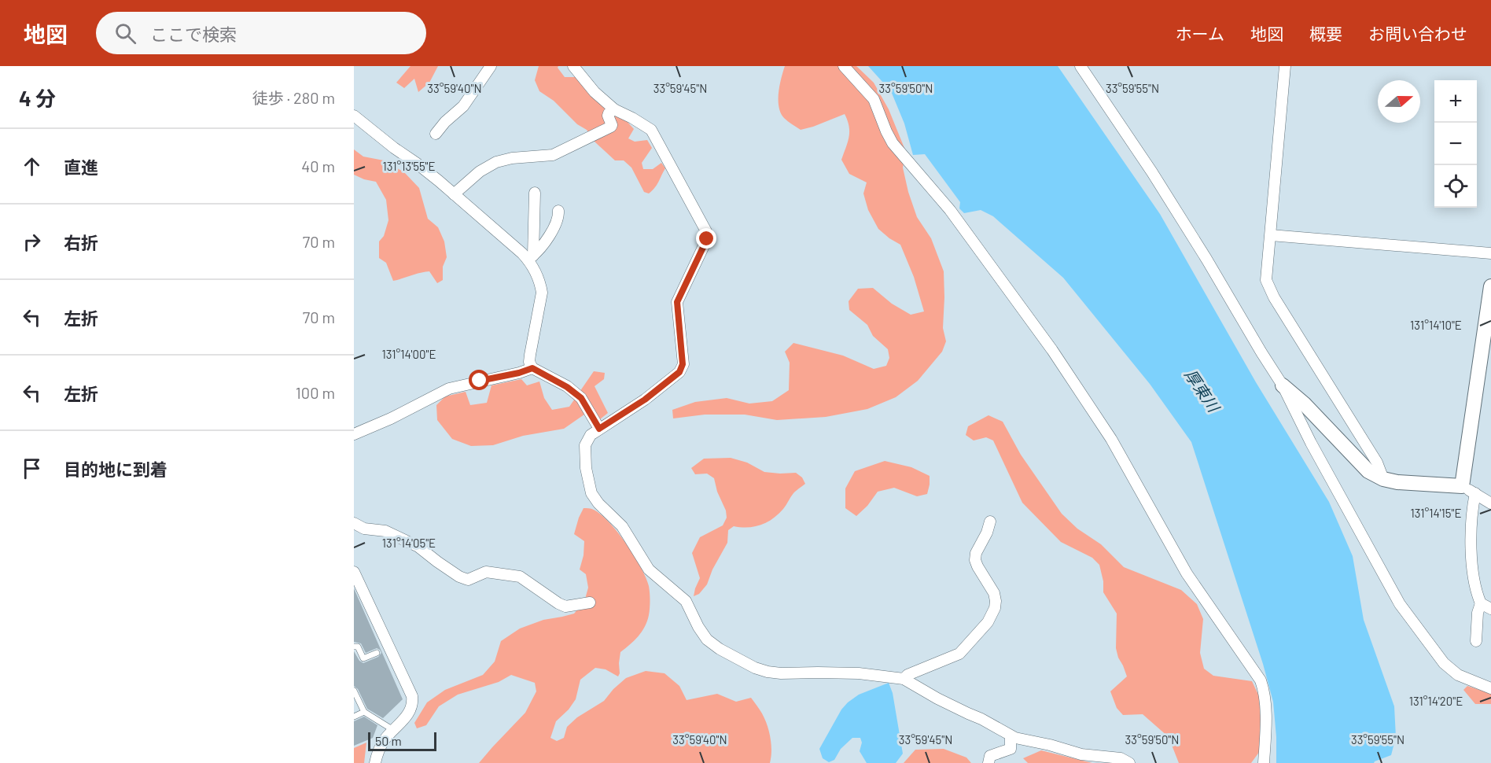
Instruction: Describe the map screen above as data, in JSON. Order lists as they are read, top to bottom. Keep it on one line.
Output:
{"water":["厚東川"],"scale_bar":"50 m","north":"right","page":{"header":"地図","search":"ここで検索","nav":["ホーム","地図","概要","お問い合わせ"],"heading":["4 分","徒歩 · 280 m"],"map_buttons":["+","−"],"list":[["直進","40 m"],["右折","70 m"],["左折","70 m"],["左折","100 m"],"目的地に到着"],"scale":"50 m"},"coordinates":["33°59'40\"N","33°59'45\"N","33°59'50\"N","33°59'55\"N","131°13'55\"E","131°14'10\"E","131°14'00\"E","131°14'15\"E","131°14'05\"E","131°14'20\"E"]}
